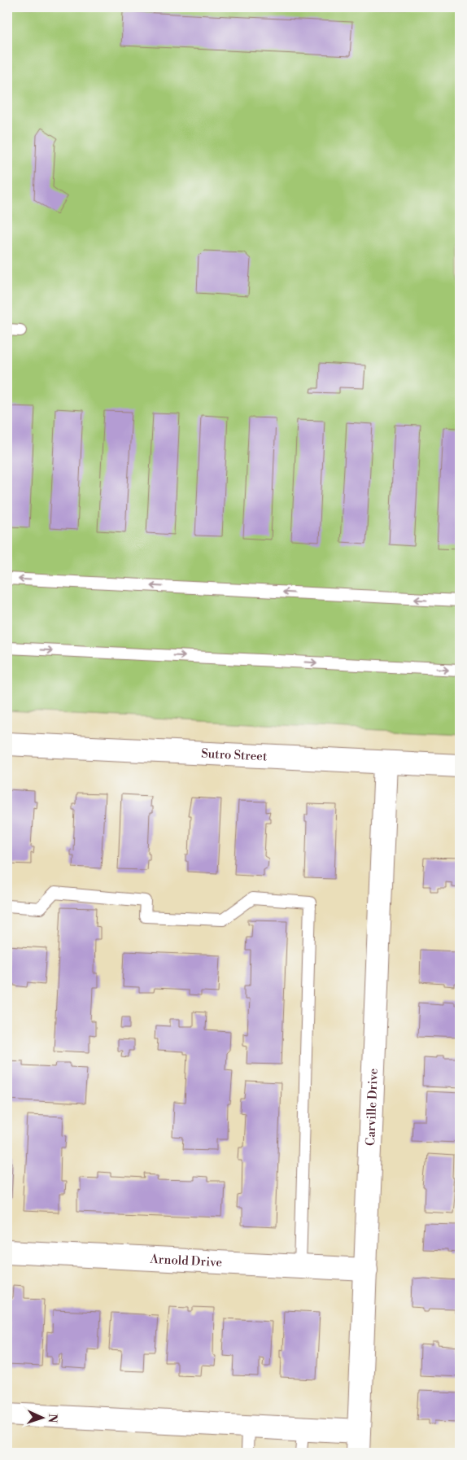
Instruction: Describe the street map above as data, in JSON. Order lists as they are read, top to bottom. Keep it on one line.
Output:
{"streets":{"street":["Sutro Street","Carville Drive","Arnold Drive"]},"crossings":[["Sutro Street","Carville Drive"],["Carville Drive","Arnold Drive"]],"north":"right"}
